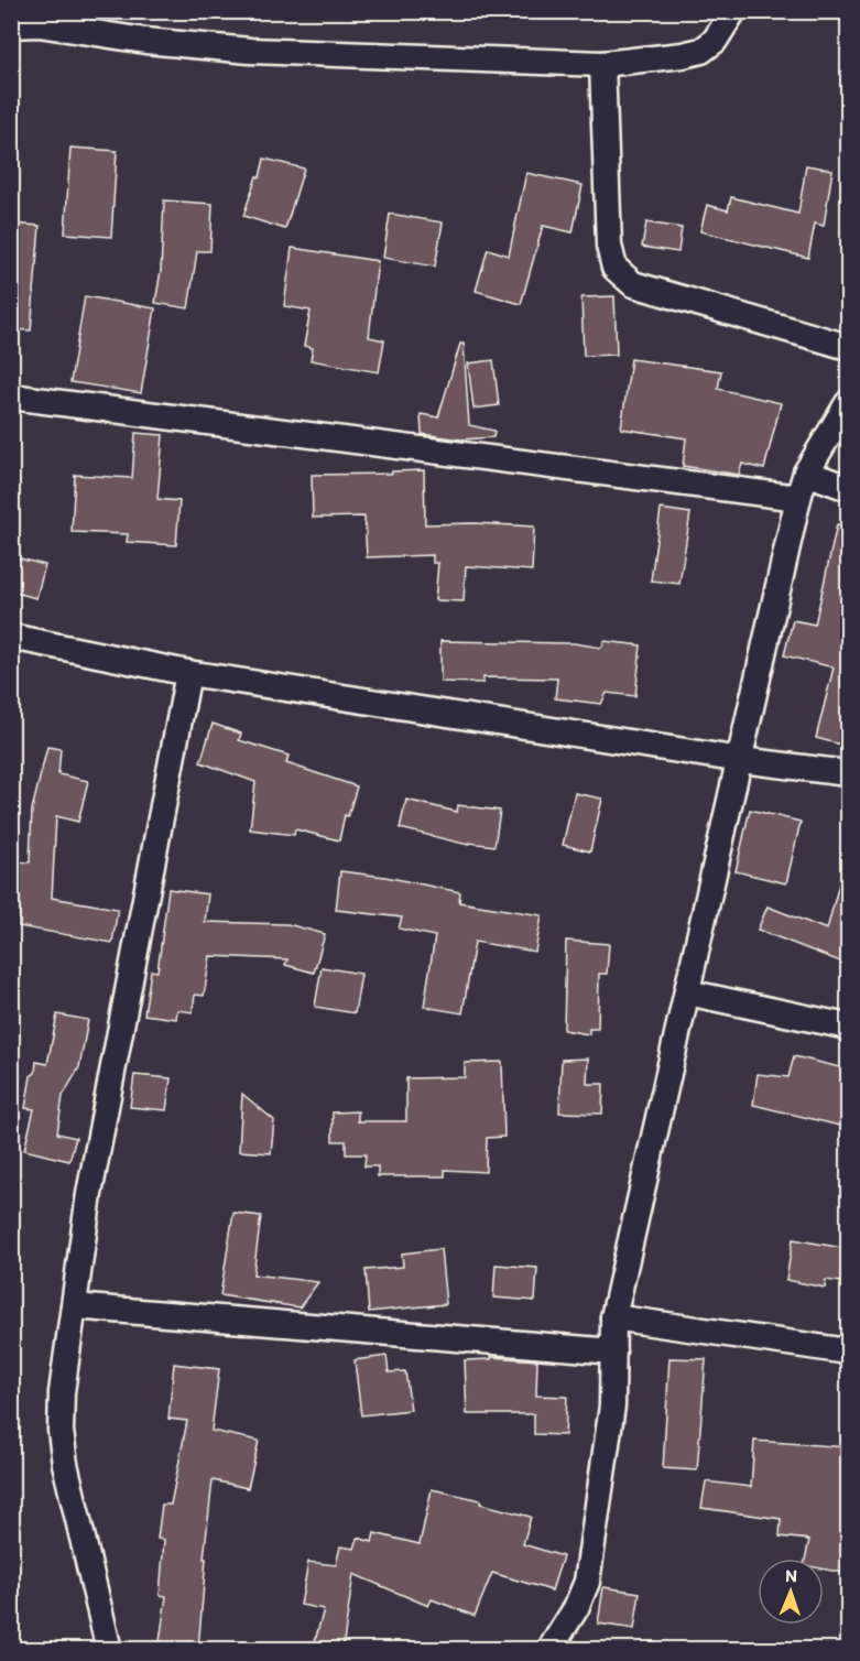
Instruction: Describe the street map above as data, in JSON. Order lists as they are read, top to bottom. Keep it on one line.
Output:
{"north":"top"}
